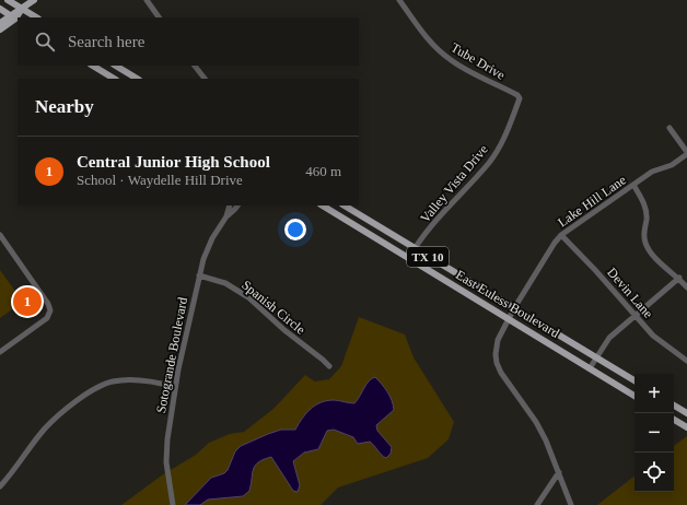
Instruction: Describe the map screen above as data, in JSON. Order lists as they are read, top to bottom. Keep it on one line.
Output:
{"streets":{"main road":["TX 10","East Euless Boulevard"],"street":["Tube Drive","Valley Vista Drive","Lake Hill Lane","Devin Lane","Spanish Circle","Sotogrande Boulevard"]},"crossings":[["Tube Drive","Valley Vista Drive"],["Valley Vista Drive","East Euless Boulevard"],["Lake Hill Lane","Devin Lane"],["Lake Hill Lane","East Euless Boulevard"],["Spanish Circle","Sotogrande Boulevard"]],"page":{"search":"Search here","heading":"Nearby","list":[{"mark":"1","name":"Central Junior High School","note":"School · Waydelle Hill Drive","value":"460 m"}],"pins":"1","map_buttons":["+","−"]}}
